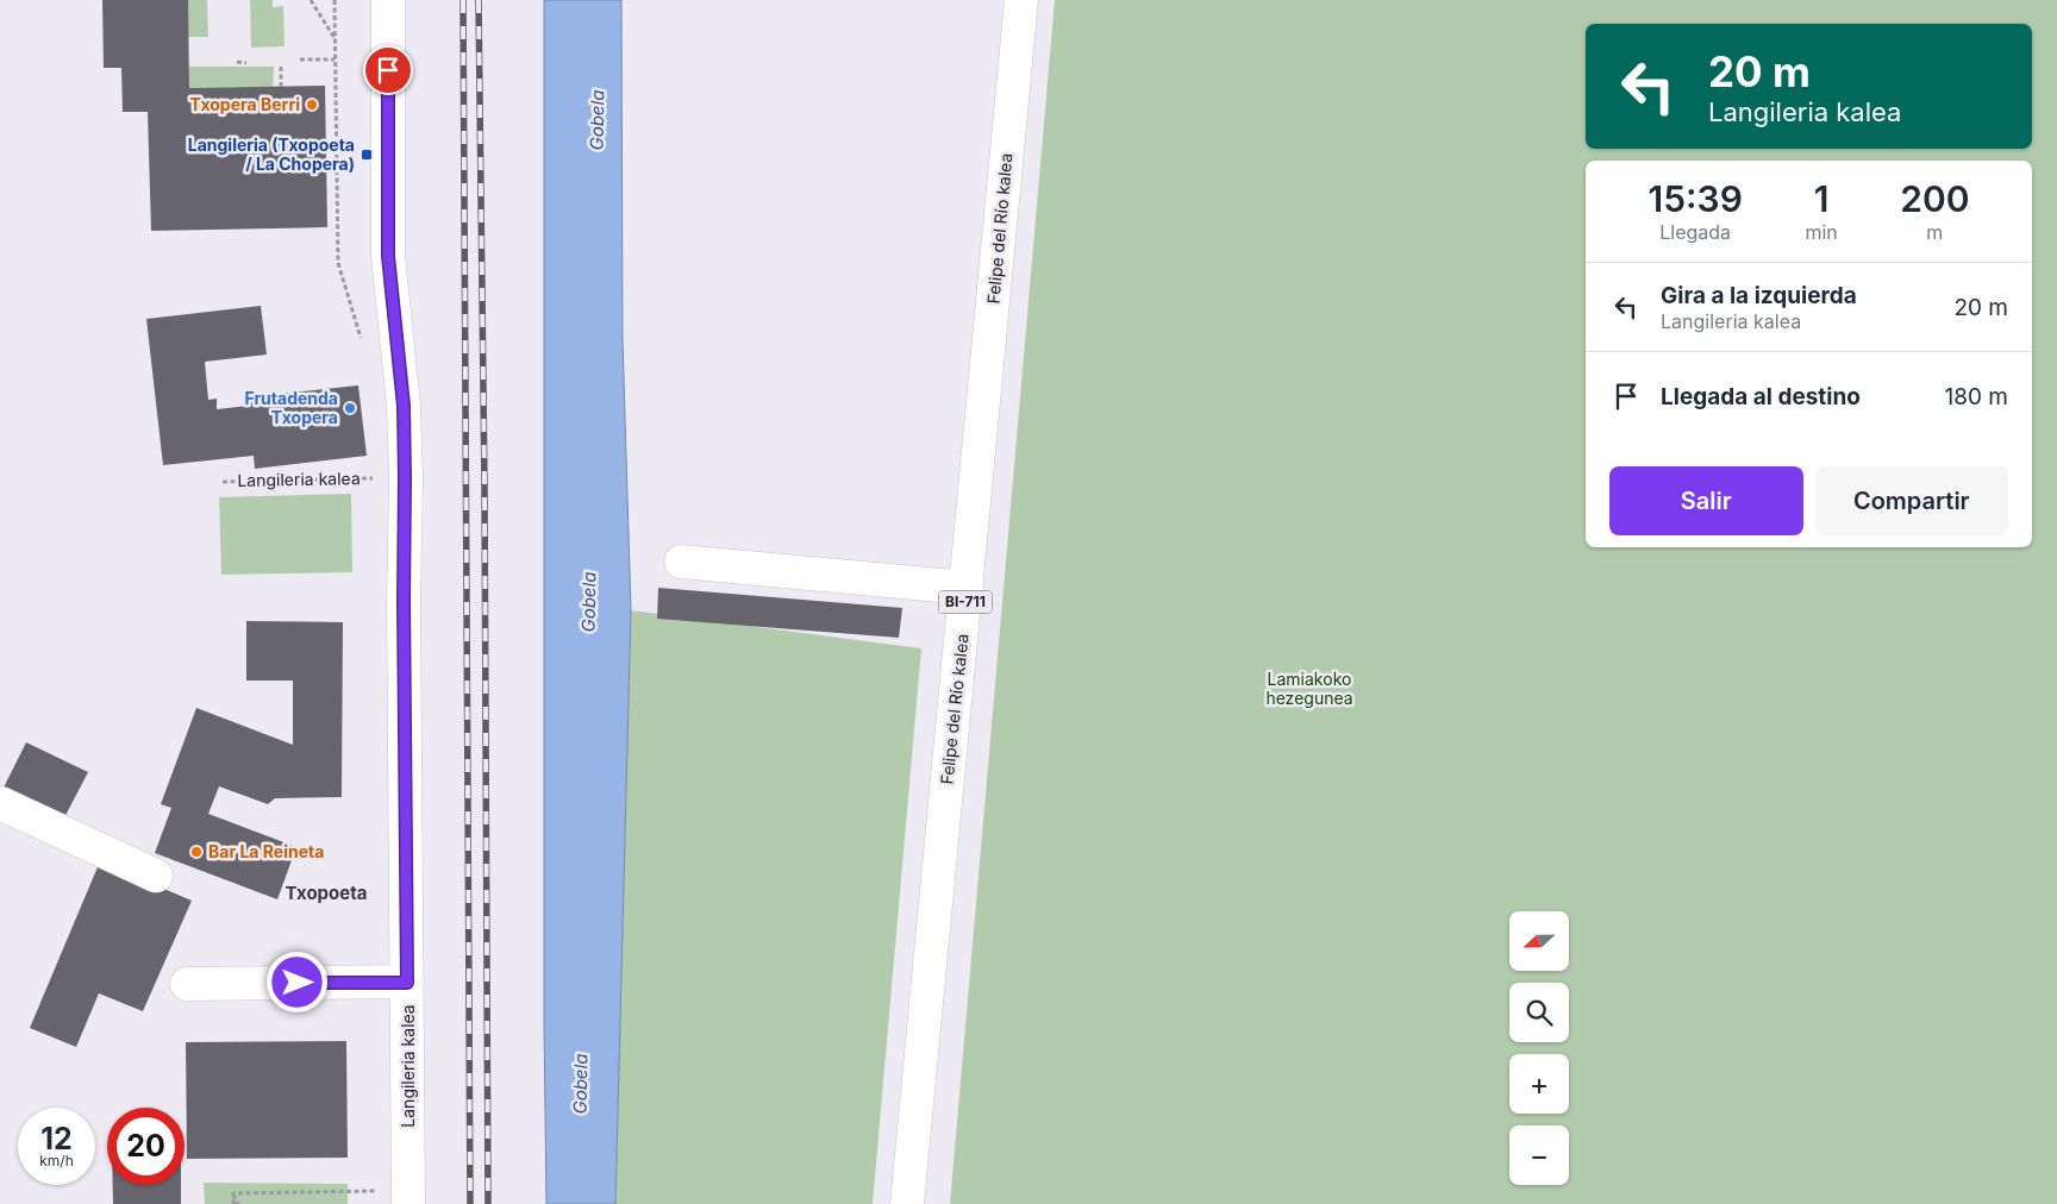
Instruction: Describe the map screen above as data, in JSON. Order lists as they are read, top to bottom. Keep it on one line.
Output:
{"streets":{"street":["Felipe del Río kalea","Langileria kalea","BI-711"]},"districts":["Txopoeta"],"water":["Gobela"],"parks":["Lamiakoko hezegunea"],"places":{"other":["Txopera Berri","Frutadenda Txopera","Bar La Reineta"],"transit":["Langileria (Txopoeta / La Chopera)"]},"north":"left","page":{"turn":["20 m","Langileria kalea"],"eta":["15:39","Llegada","1","min","200","m"],"list":[{"name":"Gira a la izquierda","note":"Langileria kalea","value":"20 m"},{"name":"Llegada al destino","value":"180 m"}],"buttons":["Salir","Compartir"],"map_buttons":["+","−"],"speed":"12 km/h","limit":"20"}}
